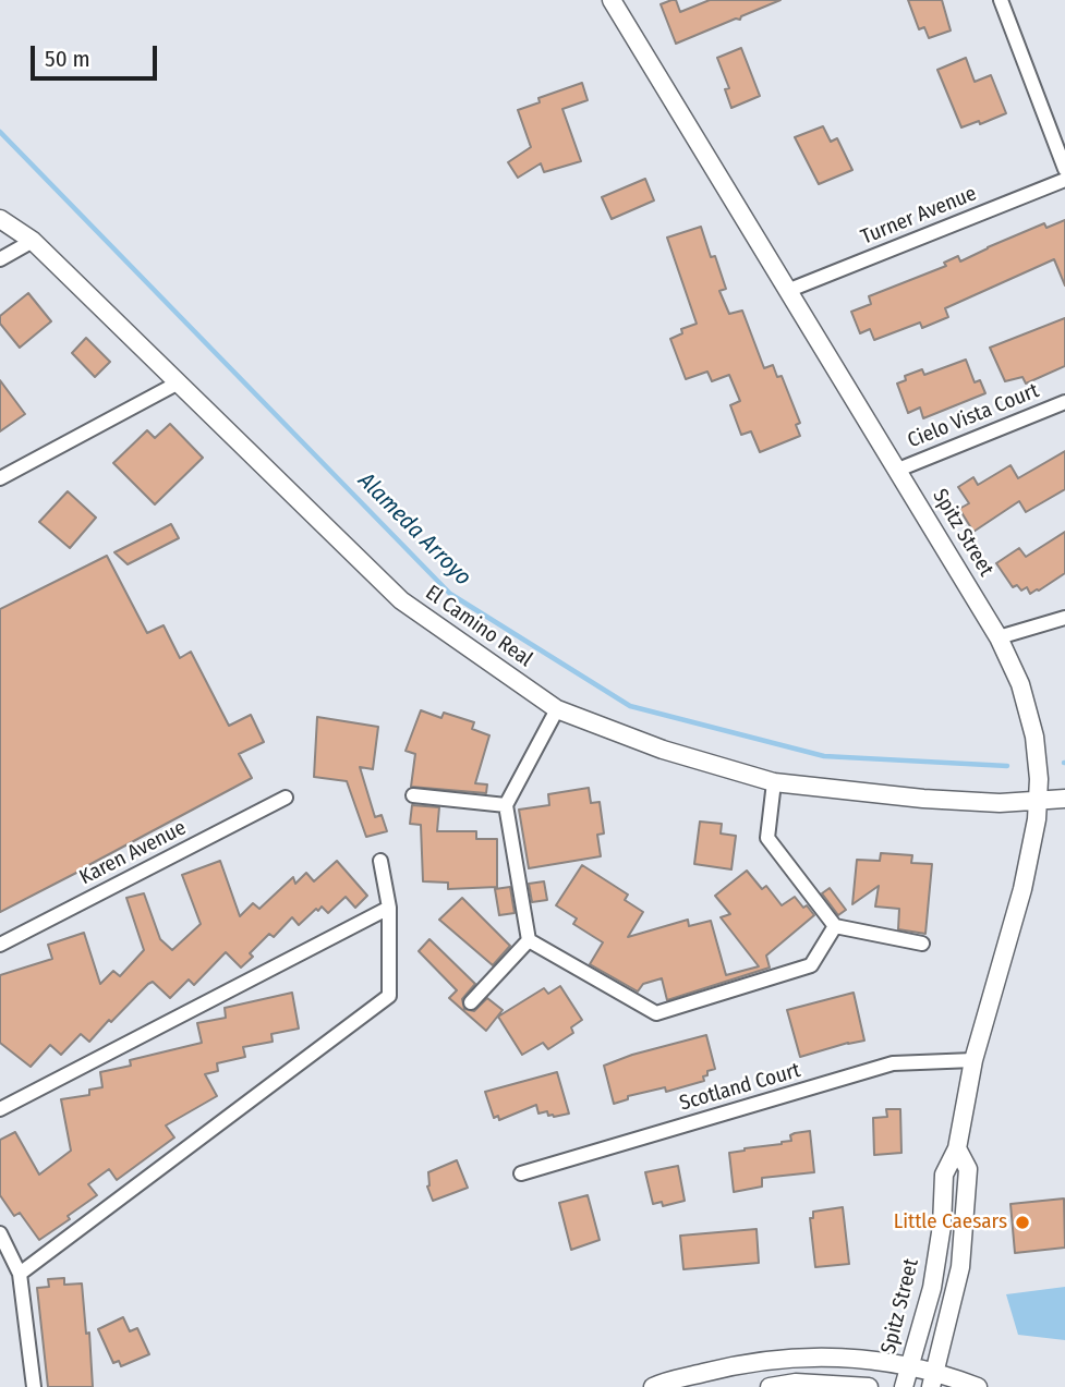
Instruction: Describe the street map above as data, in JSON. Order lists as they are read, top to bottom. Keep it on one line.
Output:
{"streets":{"street":["Turner Avenue","Cielo Vista Court","Spitz Street","El Camino Real","Karen Avenue","Scotland Court"]},"crossings":[["Turner Avenue","Spitz Street"],["Cielo Vista Court","Spitz Street"],["Spitz Street","El Camino Real"],["Spitz Street","Scotland Court"]],"water":["Alameda Arroyo"],"places":["Little Caesars"],"scale_bar":"50 m"}
